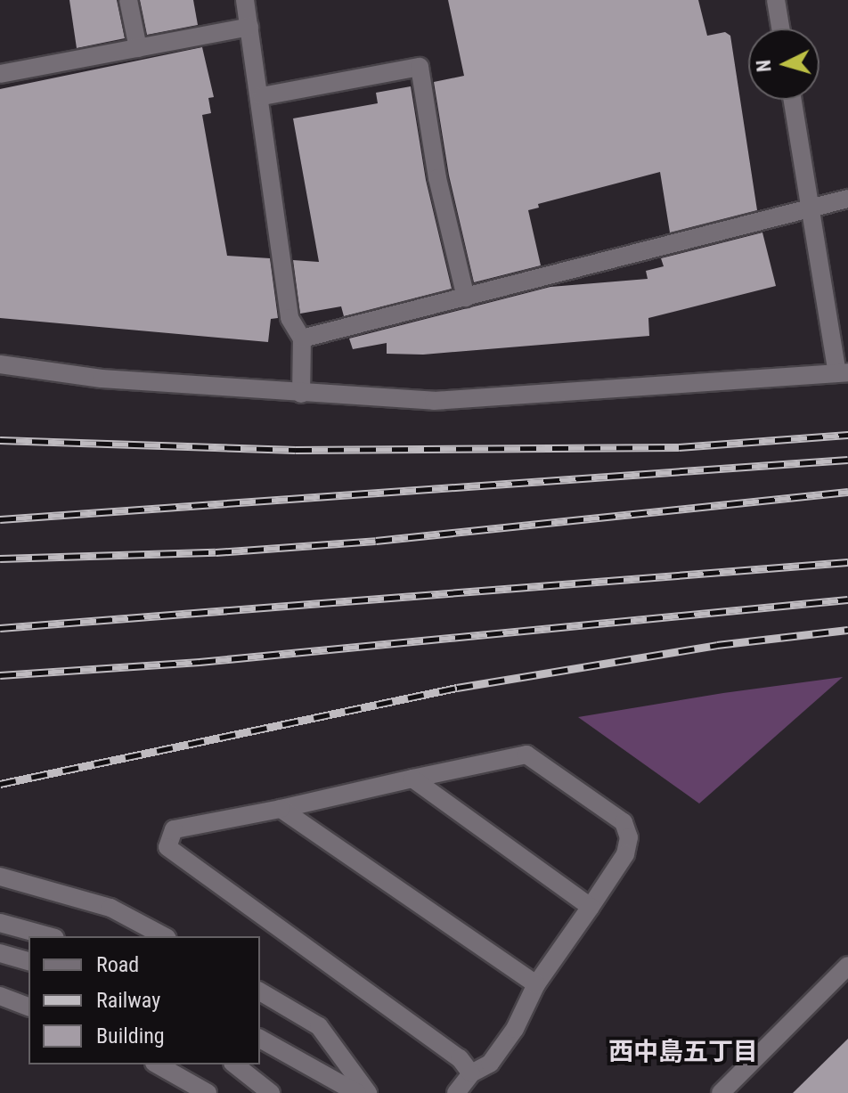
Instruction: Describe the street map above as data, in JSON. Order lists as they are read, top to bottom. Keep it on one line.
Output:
{"districts":["西中島五丁目"],"legend":["Road","Railway","Building"],"north":"left"}
